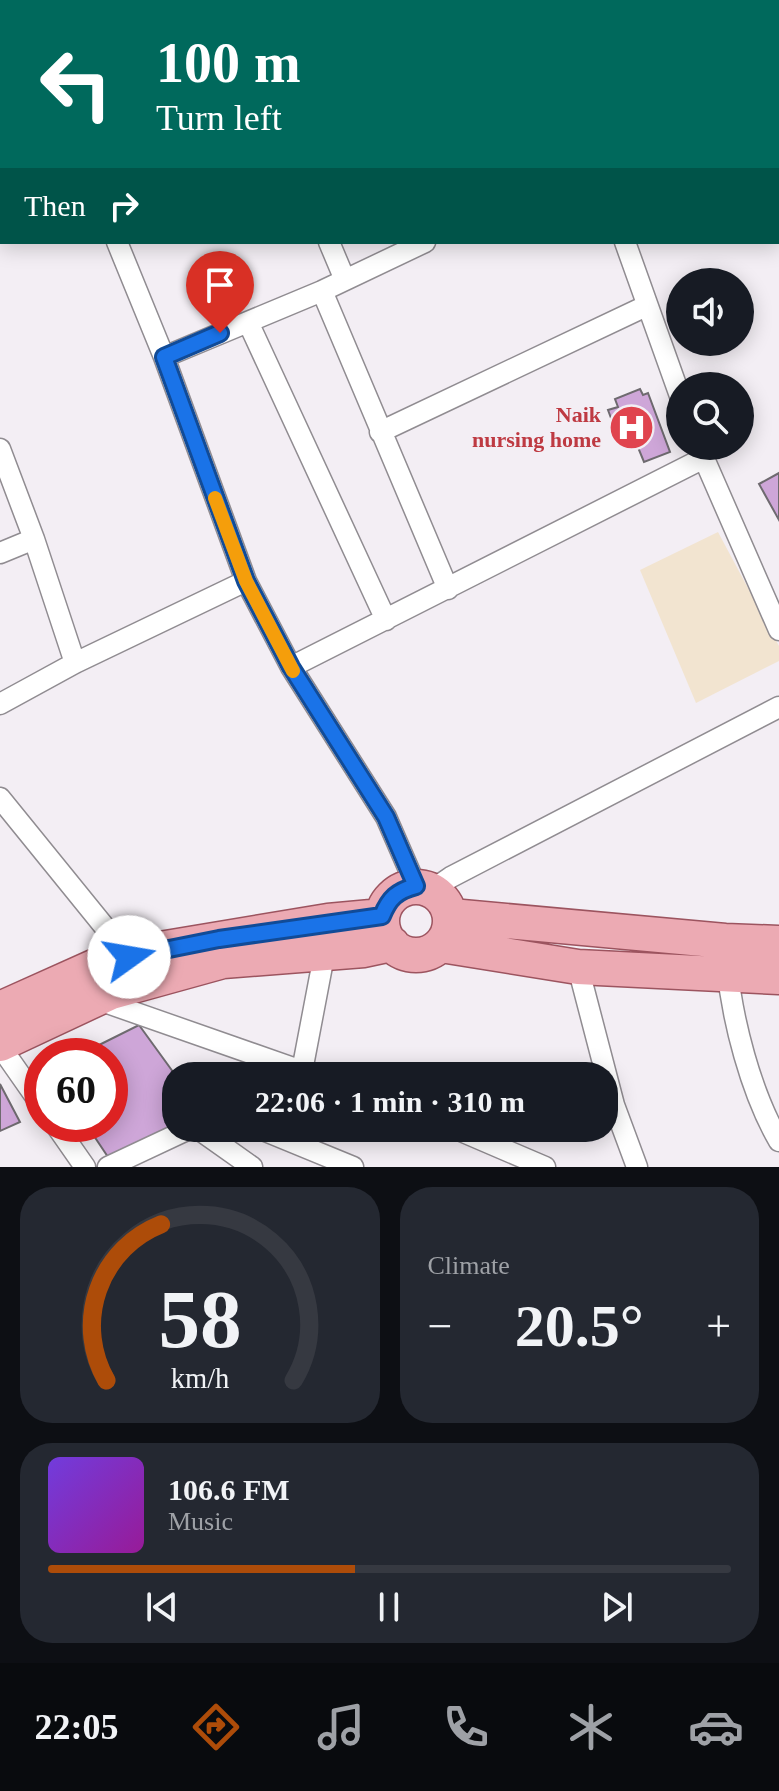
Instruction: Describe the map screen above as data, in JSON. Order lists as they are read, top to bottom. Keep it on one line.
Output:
{"places":{"hospital":["Naik nursing home"]},"page":{"turn":["100 m","Turn left"],"then":"Then","limit":"60","trip":"22:06 · 1 min · 310 m","tile":"Climate","heat":["−","20.5°","+"],"song":["106.6 FM","Music"],"tabs":"22:05","gauge":["58","km/h"]}}
